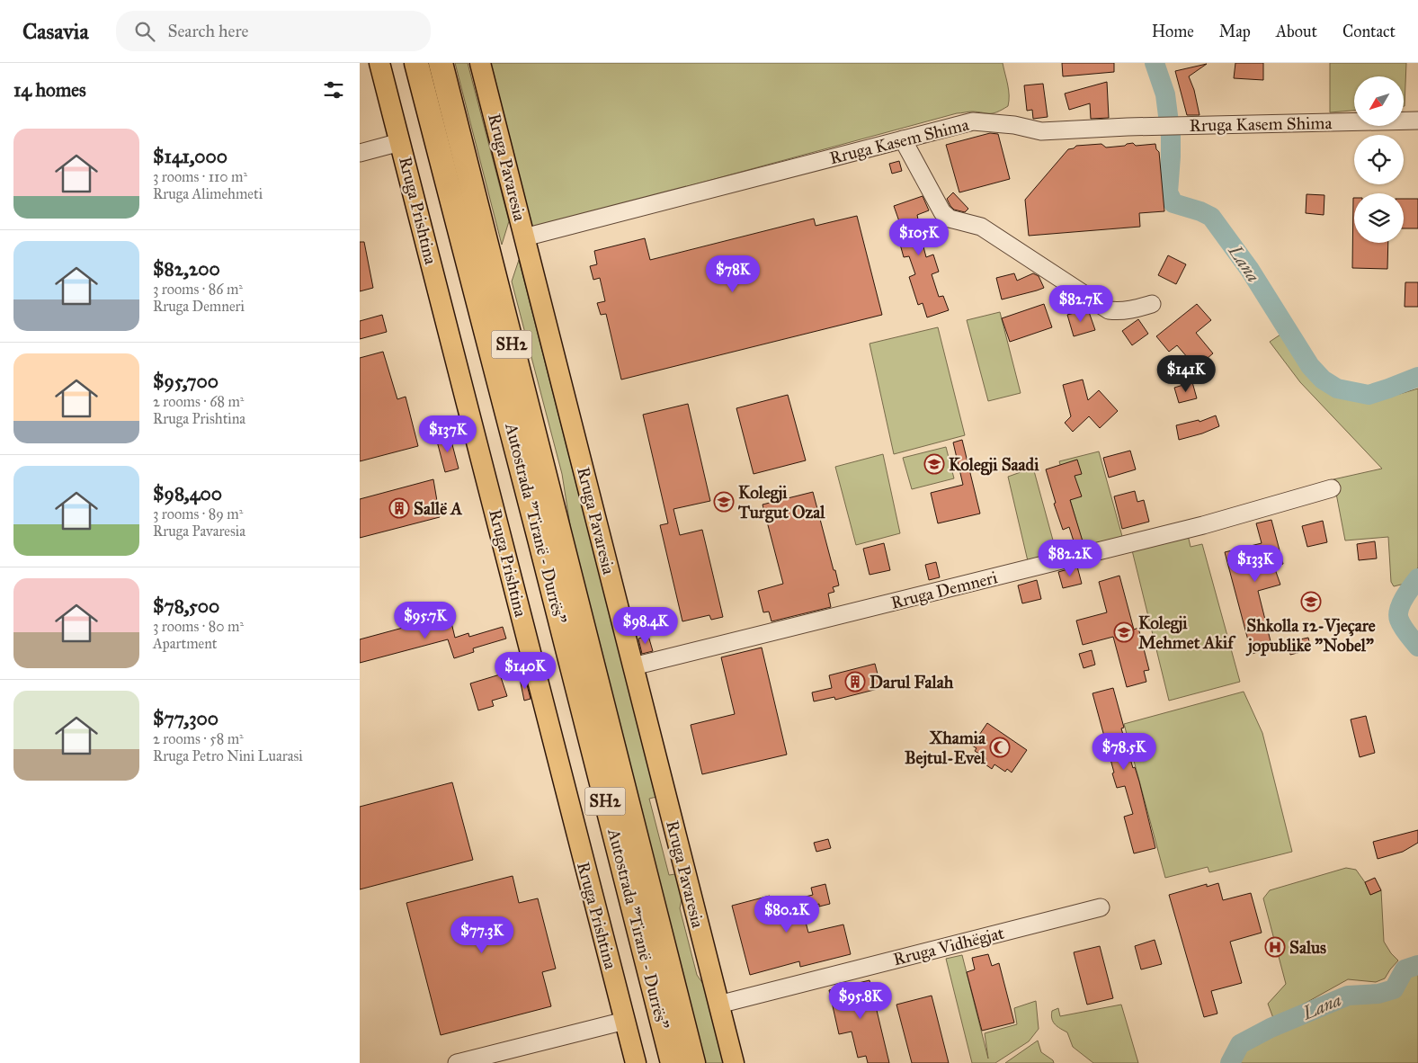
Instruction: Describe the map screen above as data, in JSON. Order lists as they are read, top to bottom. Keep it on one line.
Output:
{"streets":{"highway":["SH2","Autostrada \"Tiranë - Durrës\""],"main road":["Rruga Pavaresia","Rruga Prishtina"],"street":["Rruga Kasem Shima","Rruga Demneri","Rruga Vidhëgjat"]},"crossings":[["Rruga Kasem Shima","Rruga Pavaresia"],["Rruga Pavaresia","Rruga Demneri"],["Rruga Pavaresia","Rruga Vidhëgjat"]],"water":["Lana"],"places":{"school or university":["Kolegji Saadi","Kolegji Turgut Ozal","Shkolla 12-Vjeçare jopublike \"Nobel\"","Kolegji Mehmet Akif"],"building":["Sallë A","Darul Falah"],"mosque":["Xhamia Bejtul-Evel"],"hospital":["Salus"]},"north":"bottom left","page":{"header":"Casavia","search":"Search here","nav":["Home","Map","About","Contact"],"heading":"14 homes","list":[{"name":"$141,000","note":"3 rooms · 110 m² · Rruga Alimehmeti"},{"name":"$82,200","note":"3 rooms · 86 m² · Rruga Demneri"},{"name":"$95,700","note":"2 rooms · 68 m² · Rruga Prishtina"},{"name":"$98,400","note":"3 rooms · 89 m² · Rruga Pavaresia"},{"name":"$78,500","note":"3 rooms · 80 m² · Apartment"},{"name":"$77,300","note":"2 rooms · 58 m² · Rruga Petro Nini Luarasi"}],"price":["$105K","$78K","$82.7K","$141K","$137K","$82.2K","$133K","$95.7K","$98.4K","$140K","$78.5K","$80.2K","$77.3K","$95.8K"]}}
